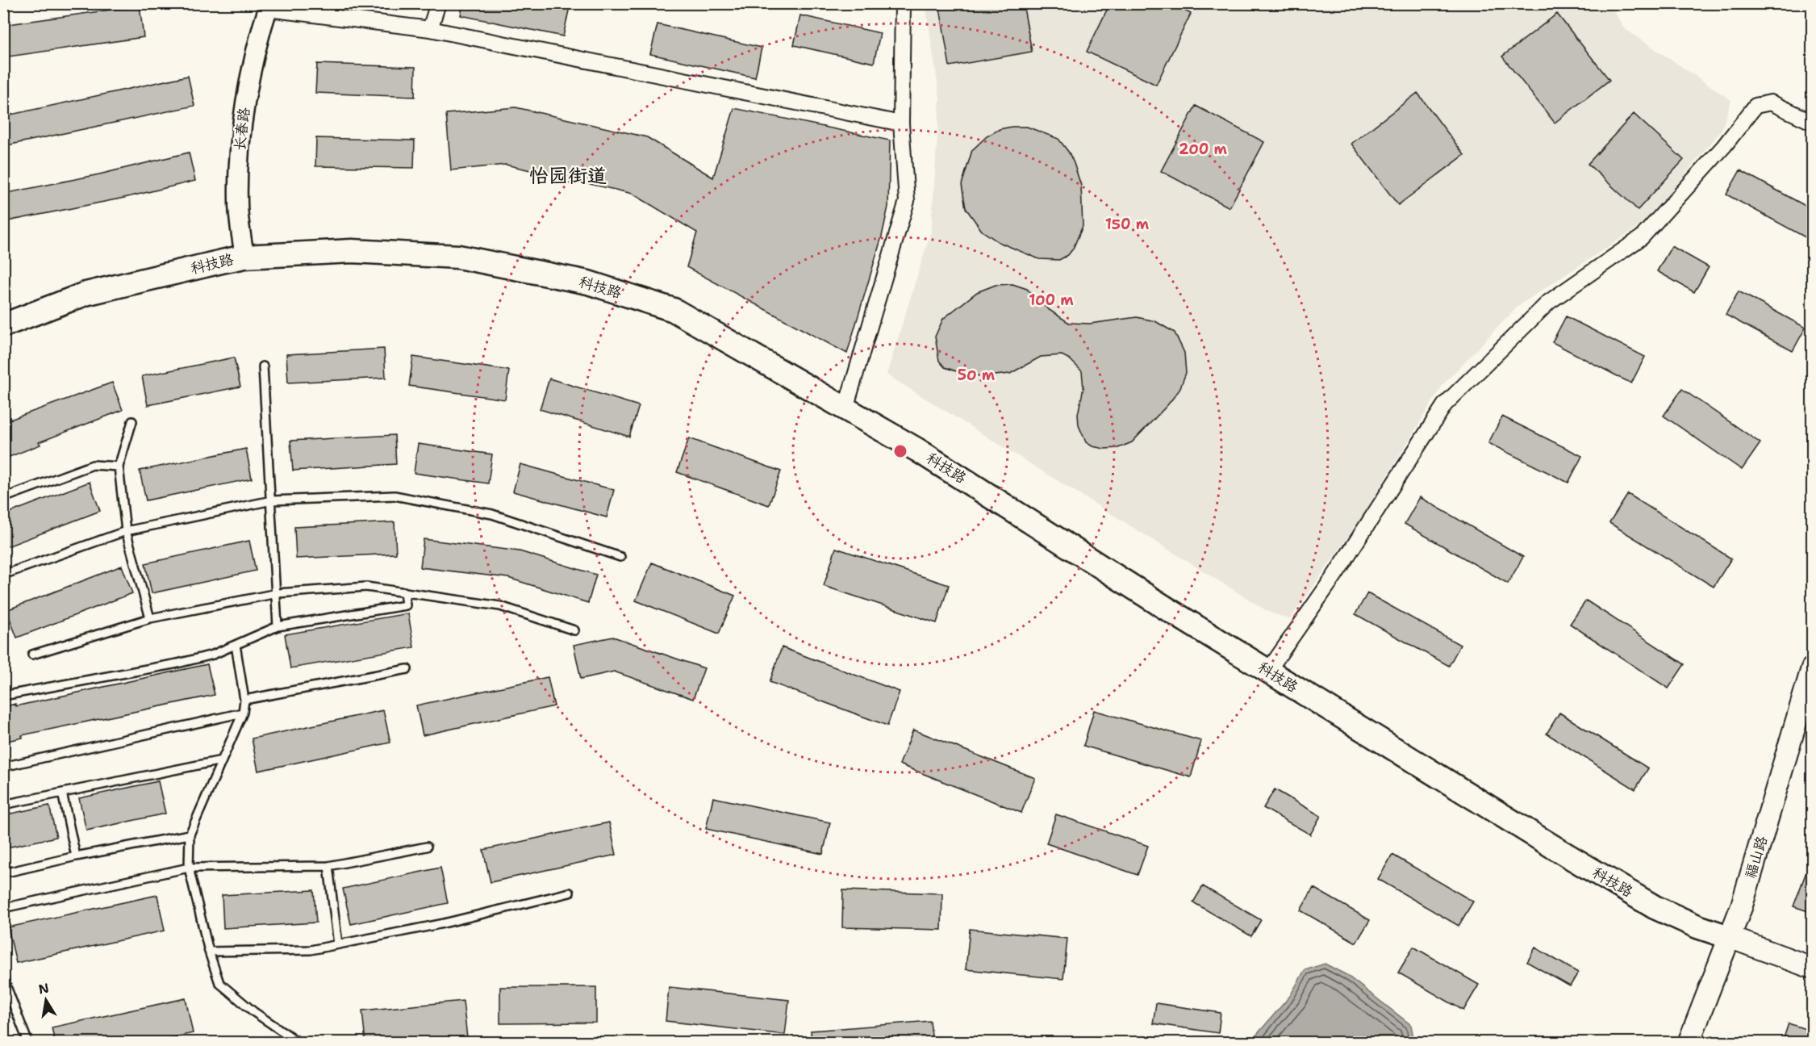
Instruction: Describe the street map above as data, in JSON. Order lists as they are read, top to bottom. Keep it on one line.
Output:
{"streets":{"main road":["科技路","福山路"],"street":["长春路"]},"crossings":[["长春路","科技路"],["科技路","福山路"]],"districts":["怡园街道"],"north":"top","rings":["200 m","150 m","100 m","50 m"]}
